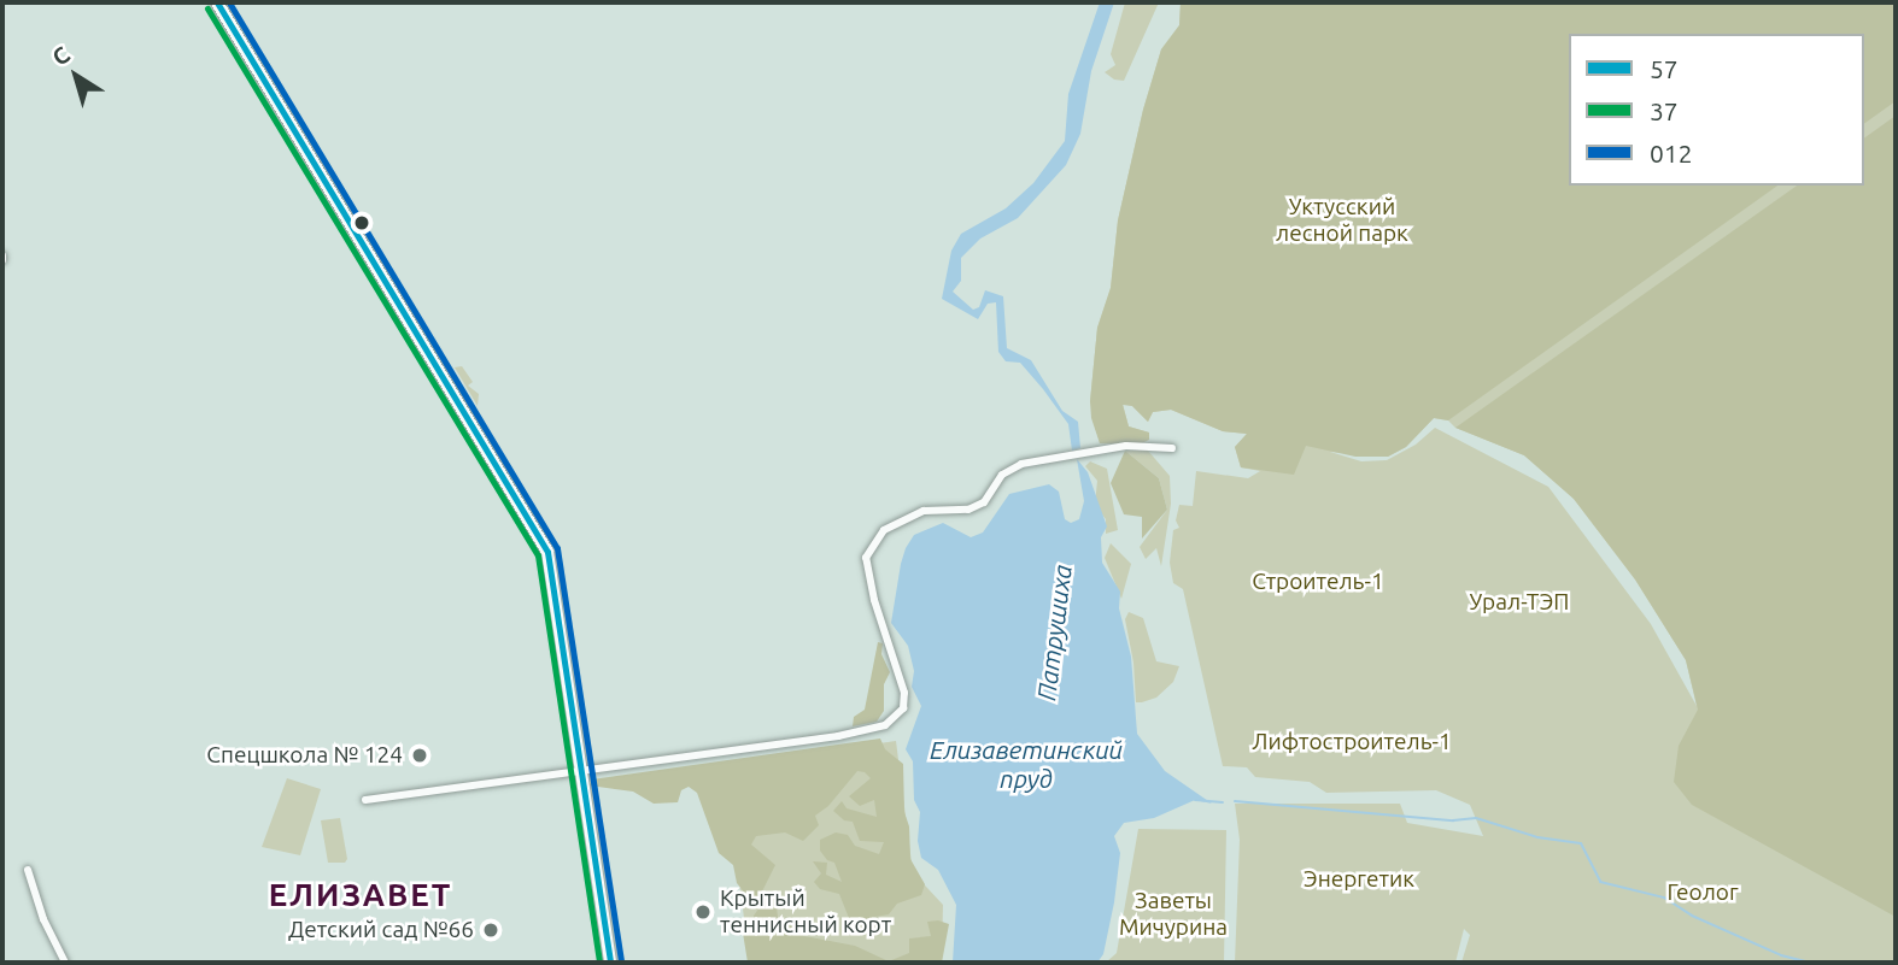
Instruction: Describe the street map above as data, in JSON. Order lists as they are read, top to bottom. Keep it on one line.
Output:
{"districts":["ЕЛИЗАВЕТ"],"water":["Патрушиха","Елизаветинский пруд"],"parks":["Уктусский лесной парк","Строитель-1","Урал-ТЭП","Лифтостроитель-1","Энергетик","Геолог","Заветы Мичурина"],"places":["Спецшкола № 124","Крытый теннисный корт","Детский сад №66"],"lines":["transit line 57","transit line 012","transit line 37"],"legend":["57","37","012"],"north":"top left"}
